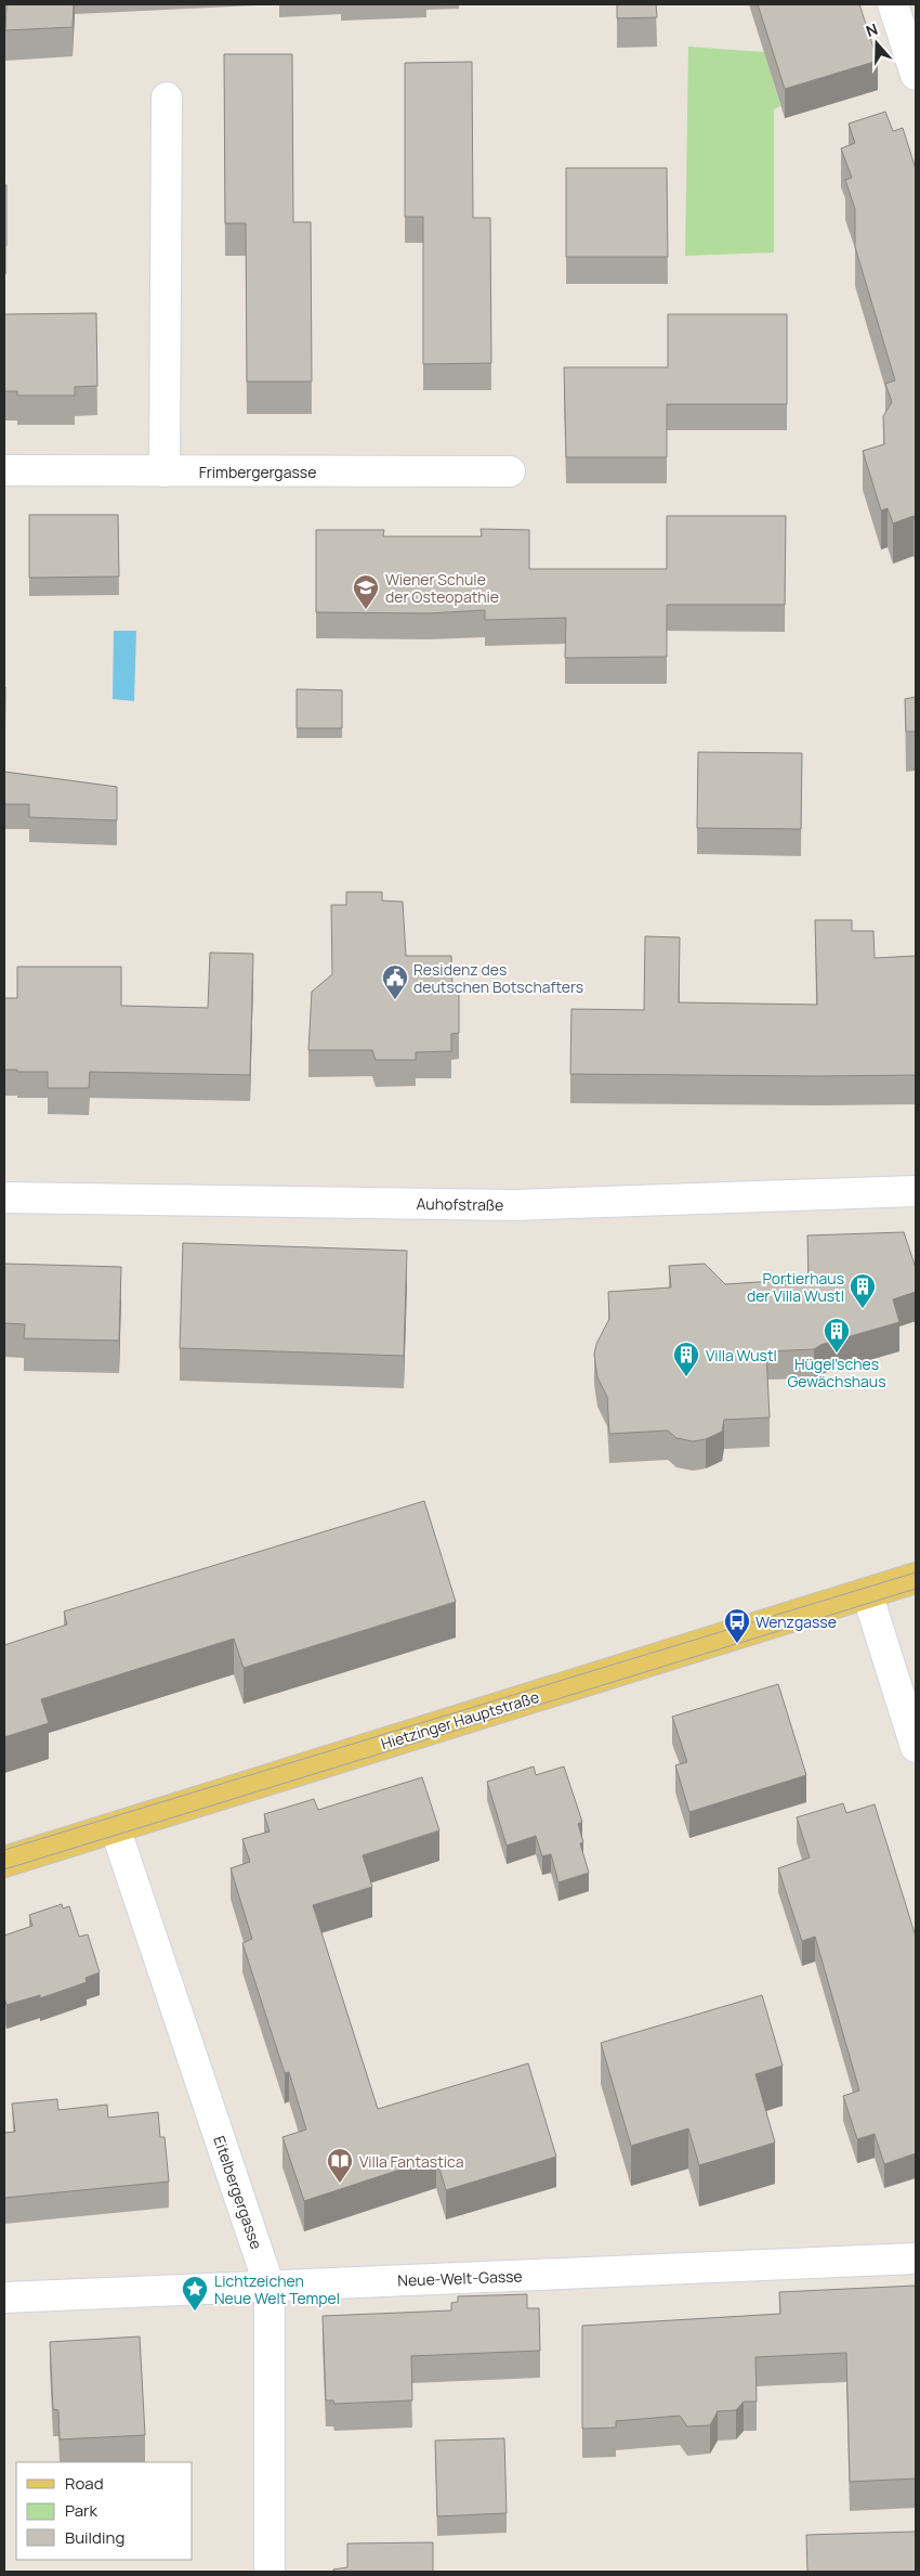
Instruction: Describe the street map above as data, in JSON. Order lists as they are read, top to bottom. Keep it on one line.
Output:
{"streets":{"main road":["Hietzinger Hauptstraße"],"street":["Frimbergergasse","Auhofstraße","Eitelbergergasse","Neue-Welt-Gasse"]},"crossings":[["Hietzinger Hauptstraße","Eitelbergergasse"],["Eitelbergergasse","Neue-Welt-Gasse"]],"places":{"school or university":["Wiener Schule der Osteopathie"],"public building":["Residenz des deutschen Botschafters"],"building":["Portierhaus der Villa Wustl","Hügel'sches Gewächshaus","Villa Wustl"],"bus stop":["Wenzgasse"],"library":["Villa Fantastica"],"place":["Lichtzeichen Neue Welt Tempel"]},"legend":["Road","Park","Building"],"north":"top"}
